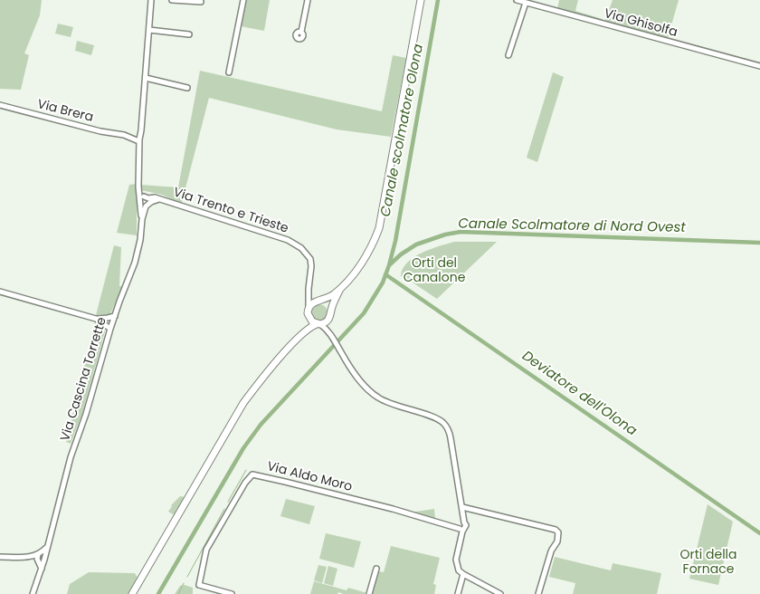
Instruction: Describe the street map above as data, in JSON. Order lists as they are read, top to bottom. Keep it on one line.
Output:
{"streets":{"street":["Via Ghisolfa","Via Brera","Via Trento e Trieste","Via Cascina Torrette","Via Aldo Moro"]},"crossings":[["Via Trento e Trieste","Via Cascina Torrette"]],"water":["Canale scolmatore Olona","Canale Scolmatore di Nord Ovest","Deviatore dell'Olona"],"parks":["Orti del Canalone","Orti della Fornace"]}
